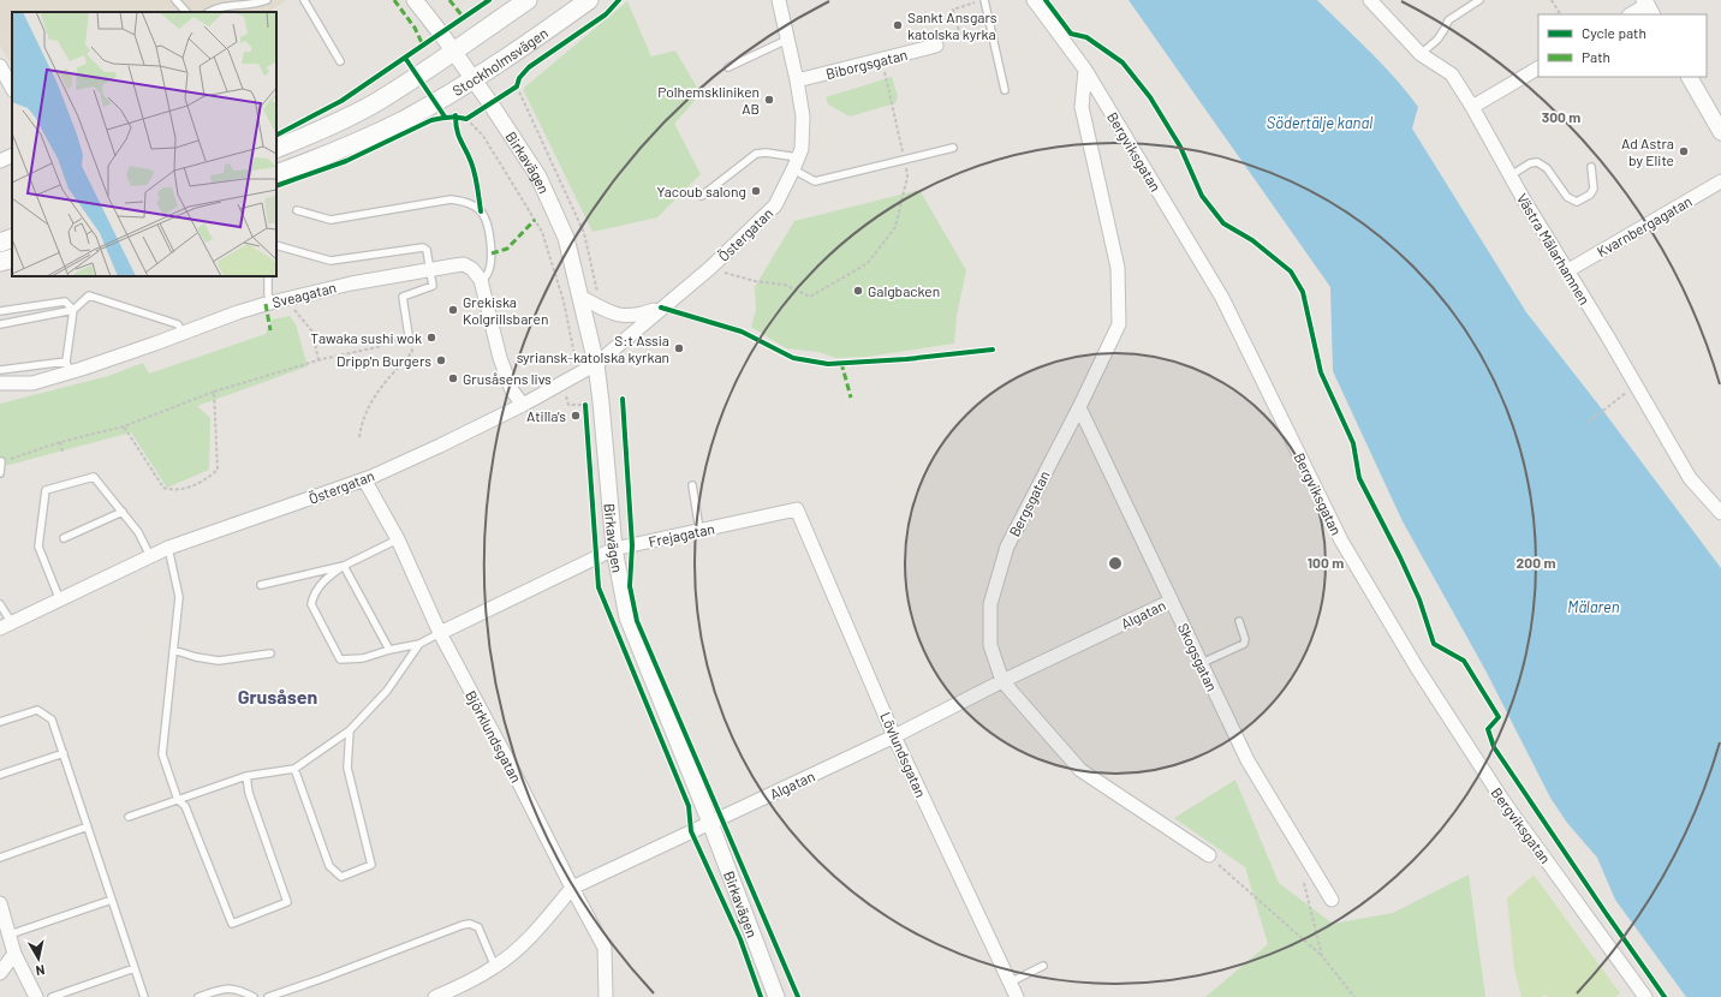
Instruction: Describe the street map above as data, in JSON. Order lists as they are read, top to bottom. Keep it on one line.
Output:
{"streets":{"main road":["Stockholmsvägen"],"street":["Biborgsgatan","Bergviksgatan","Birkavägen","Kvarnbergagatan","Östergatan","Västra Mälarhamnen","Sveagatan","Bergsgatan","Frejagatan","Algatan","Skogsgatan","Björklundsgatan","Lövlundsgatan"]},"crossings":[["Stockholmsvägen","Birkavägen"],["Biborgsgatan","Östergatan"],["Bergviksgatan","Bergsgatan"],["Birkavägen","Östergatan"],["Birkavägen","Frejagatan"],["Birkavägen","Algatan"],["Kvarnbergagatan","Västra Mälarhamnen"],["Östergatan","Björklundsgatan"],["Bergsgatan","Algatan"],["Bergsgatan","Skogsgatan"],["Frejagatan","Björklundsgatan"],["Frejagatan","Lövlundsgatan"],["Algatan","Skogsgatan"],["Algatan","Björklundsgatan"],["Algatan","Lövlundsgatan"]],"districts":["Grusåsen"],"water":["Södertälje kanal","Mälaren"],"places":["Sankt Ansgars katolska kyrka","Polhemskliniken AB","Ad Astra by Elite","Yacoub salong","Galgbacken","Grekiska Kolgrillsbaren","Tawaka sushi wok","S:t Assia syriansk-katolska kyrkan","Dripp'n Burgers","Grusåsens livs","Atilla's"],"legend":["Cycle path","Path"],"north":"bottom","rings":["300 m","100 m","200 m"]}
